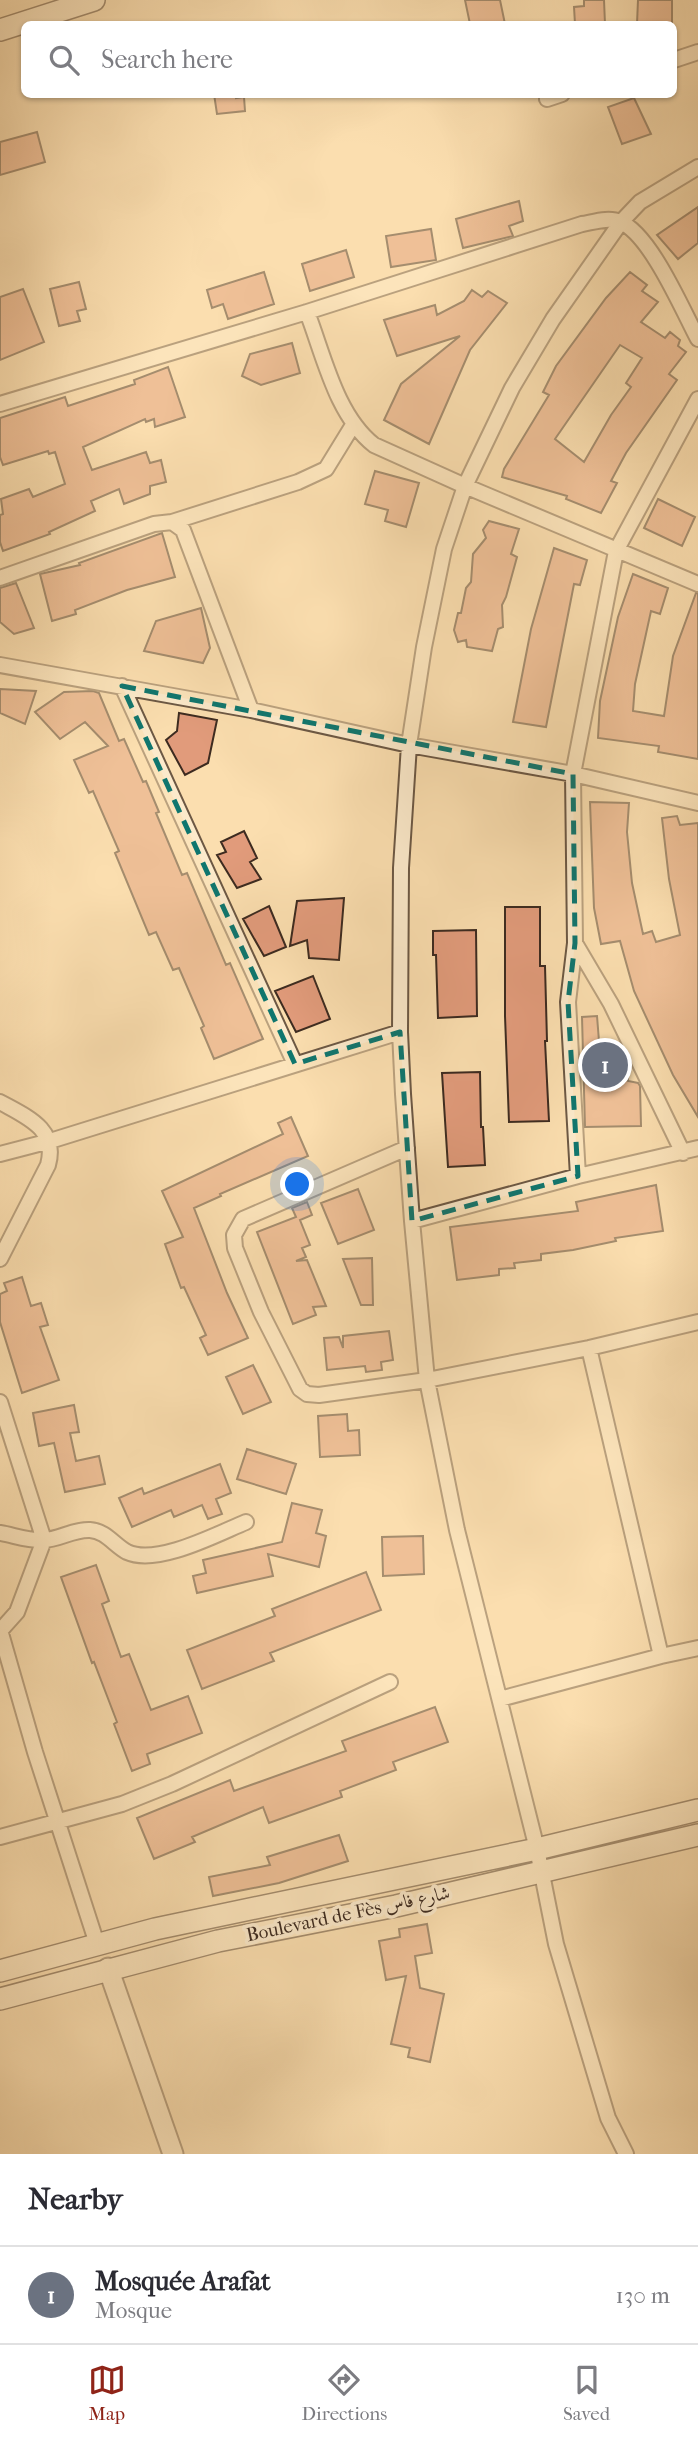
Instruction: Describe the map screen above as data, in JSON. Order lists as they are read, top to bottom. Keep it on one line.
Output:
{"streets":{"main road":["Boulevard de Fès شارع فاس"]},"page":{"search":"Search here","pins":"1","heading":"Nearby","list":[{"mark":"1","name":"Mosquée Arafat","note":"Mosque","value":"130 m"}],"nav":["Map","Directions","Saved"]}}
